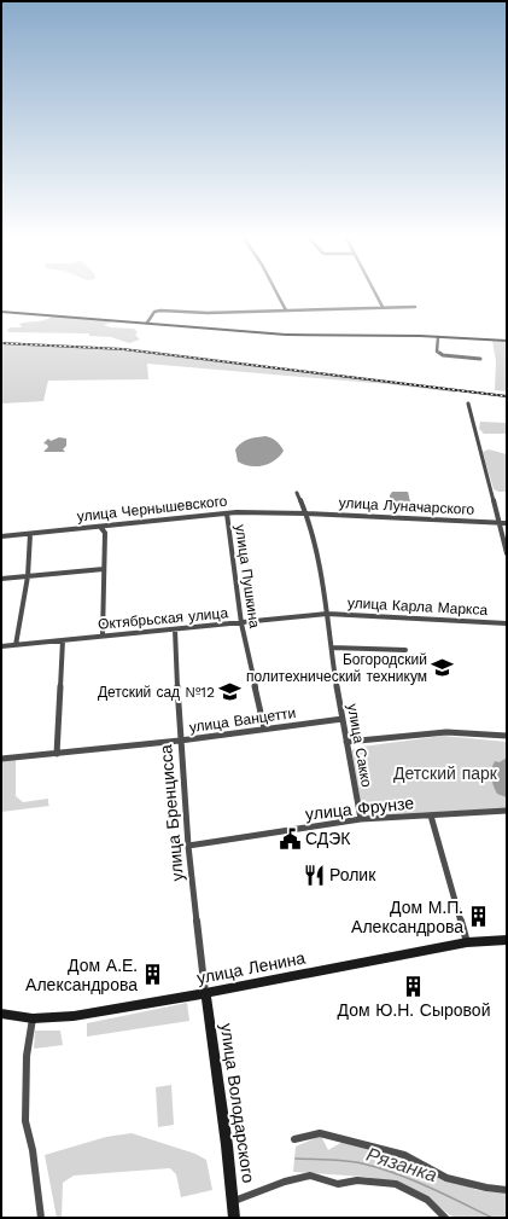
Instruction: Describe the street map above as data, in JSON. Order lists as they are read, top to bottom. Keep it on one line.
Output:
{"streets":{"street":["улица Луначарского","улица Чернышевского","улица Пушкина","улица Карла Маркса","Октябрьская улица","улица Ванцетти","улица Сакко","улица Фрунзе","улица Бренцисса","улица Ленина","улица Володарского"]},"crossings":[["улица Луначарского","улица Чернышевского"],["улица Луначарского","улица Сакко"],["улица Чернышевского","улица Пушкина"],["улица Чернышевского","улица Сакко"],["улица Пушкина","Октябрьская улица"],["улица Пушкина","улица Ванцетти"],["улица Карла Маркса","Октябрьская улица"],["улица Карла Маркса","улица Сакко"],["Октябрьская улица","улица Сакко"],["Октябрьская улица","улица Бренцисса"],["улица Ванцетти","улица Сакко"],["улица Ванцетти","улица Бренцисса"],["улица Сакко","улица Фрунзе"],["улица Фрунзе","улица Бренцисса"],["улица Бренцисса","улица Ленина"],["улица Бренцисса","улица Володарского"],["улица Ленина","улица Володарского"]],"water":["Рязанка"],"parks":["Детский парк"],"places":{"school or university":["Богородский политехнический техникум","Детский сад №12"],"public building":["СДЭК"],"restaurant":["Ролик"],"building":["Дом М.П. Александрова","Дом А.Е. Александрова","Дом Ю.Н. Сыровой"]}}
